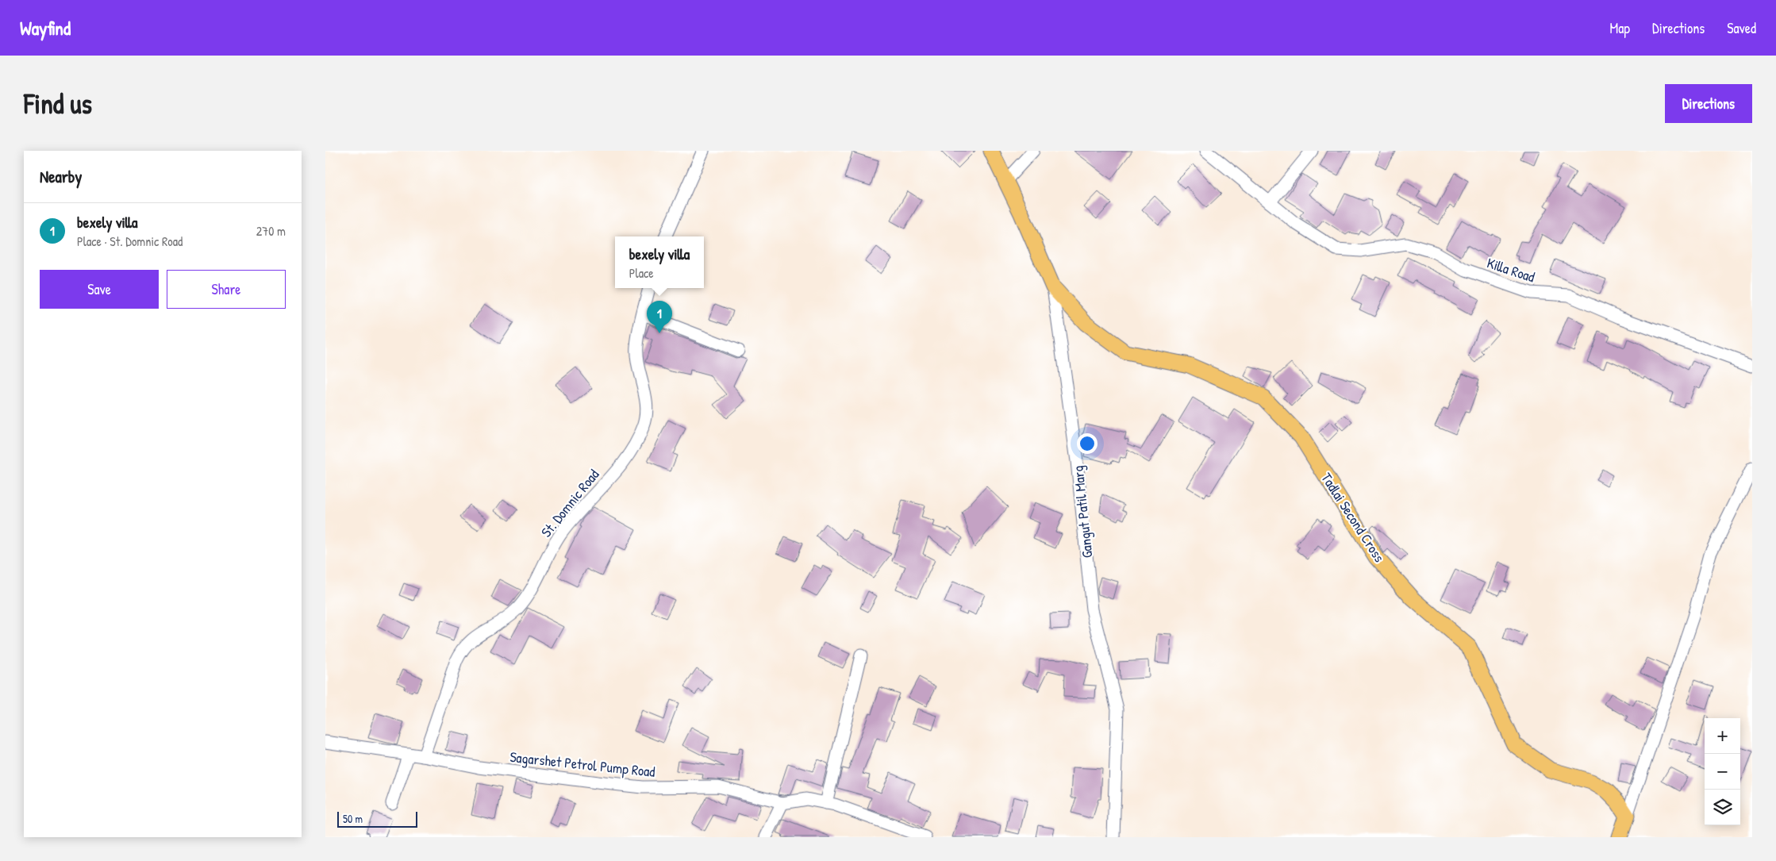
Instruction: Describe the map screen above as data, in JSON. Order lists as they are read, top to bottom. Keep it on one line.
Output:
{"streets":{"main road":["Gangut Patil Marg","Tadlai Second Cross"],"street":["Killa Road","St. Domnic Road","Sagarshet Petrol Pump Road"]},"crossings":[["St. Domnic Road","Sagarshet Petrol Pump Road"],["Gangut Patil Marg","Tadlai Second Cross"]],"scale_bar":"50 m","page":{"header":"Wayfind","nav":["Map","Directions","Saved"],"buttons":["Directions",["Save","Share"]],"title":"Find us","heading":"Nearby","list":[{"mark":"1","name":"bexely villa","note":"Place · St. Domnic Road","value":"270 m"}],"popup":["bexely villa","Place"],"pins":"1","map_buttons":["+","−"],"scale":"50 m"}}
